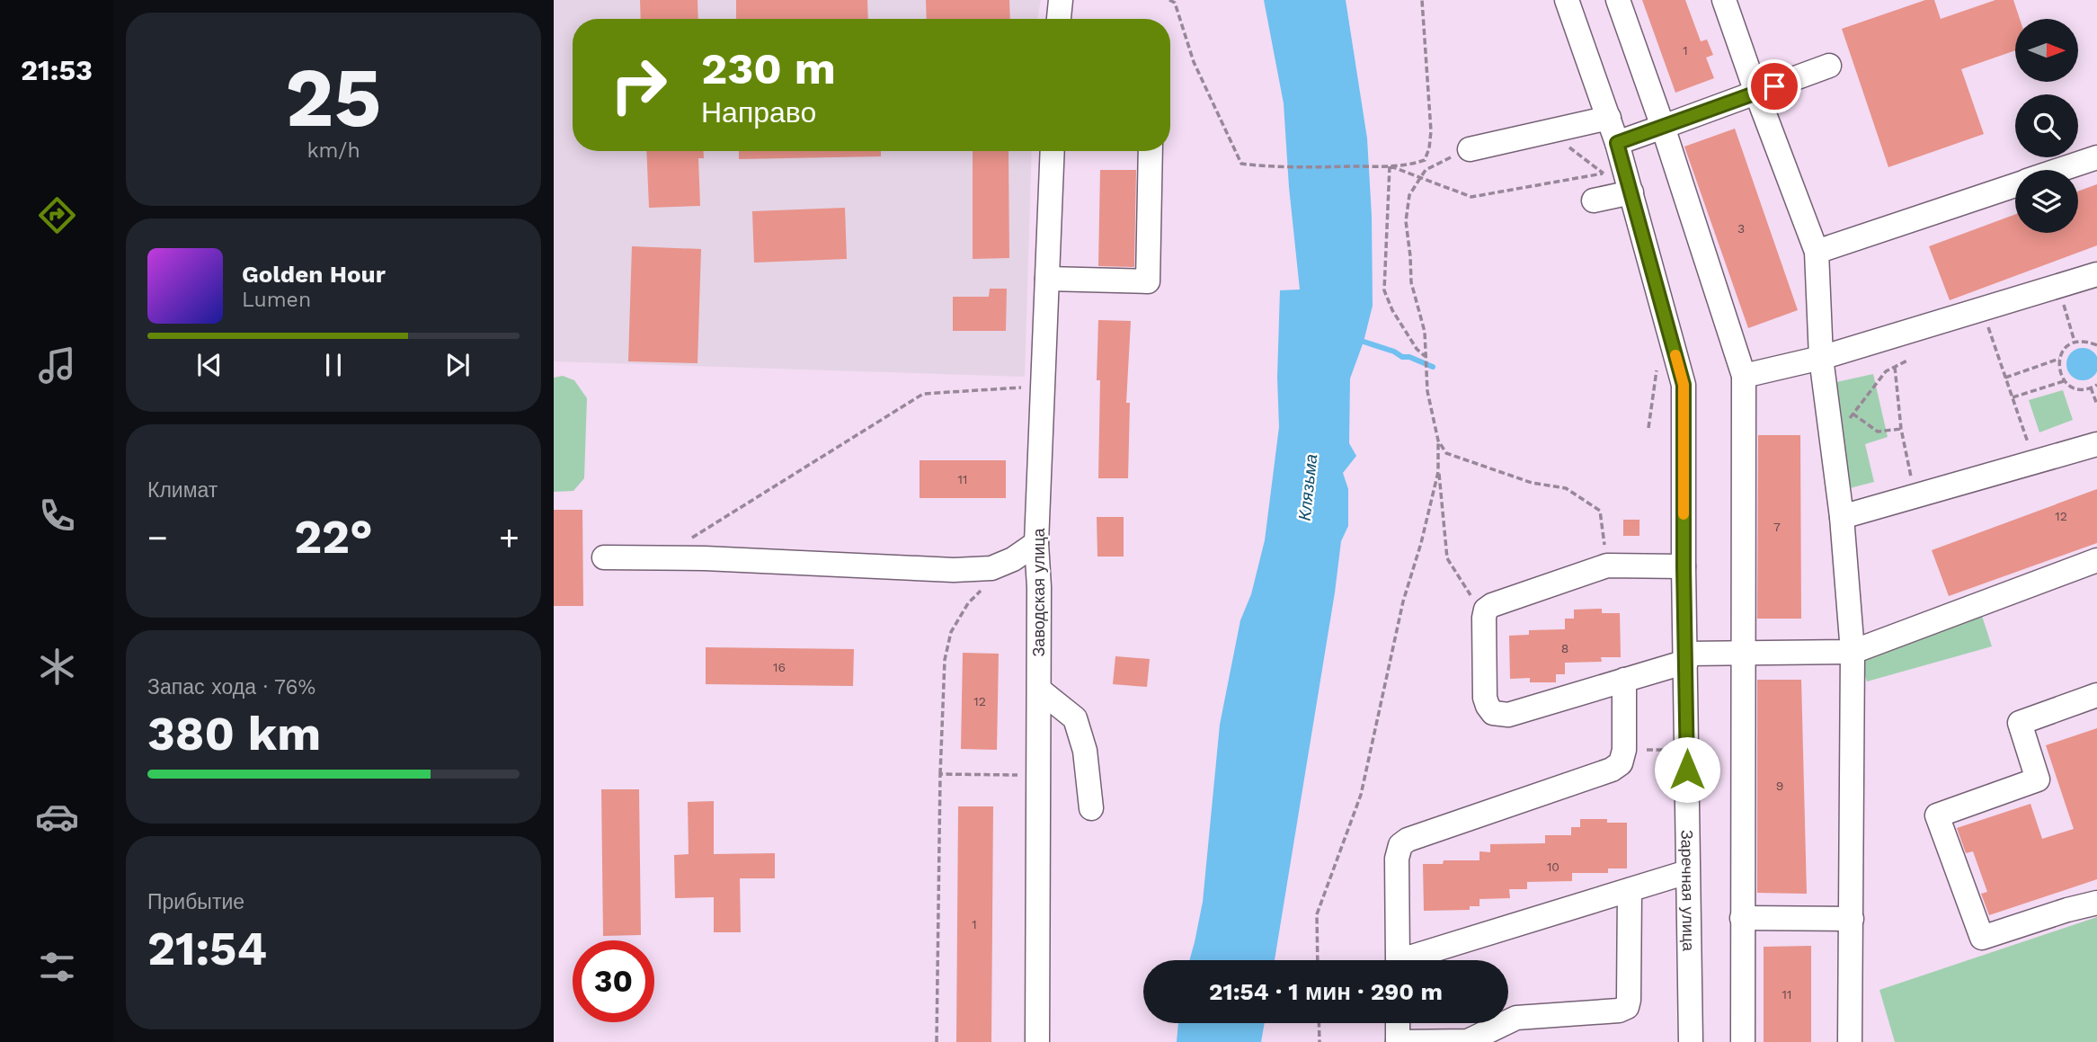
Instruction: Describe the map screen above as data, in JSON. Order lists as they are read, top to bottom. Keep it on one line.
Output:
{"streets":{"street":["Заводская улица","Заречная улица"]},"water":["Клязьма"],"house_numbers":["1","3","11","12","7","8","16","12","9","10","1","11"],"north":"right","page":{"tabs":"21:53","tile":[["25","km/h"],"Климат",["Запас хода · 76%","380 km"],["Прибытие","21:54"]],"turn":["230 m","Направо"],"song":["Golden Hour","Lumen"],"heat":["−","22°","+"],"limit":"30","trip":"21:54 · 1 мин · 290 m"}}
